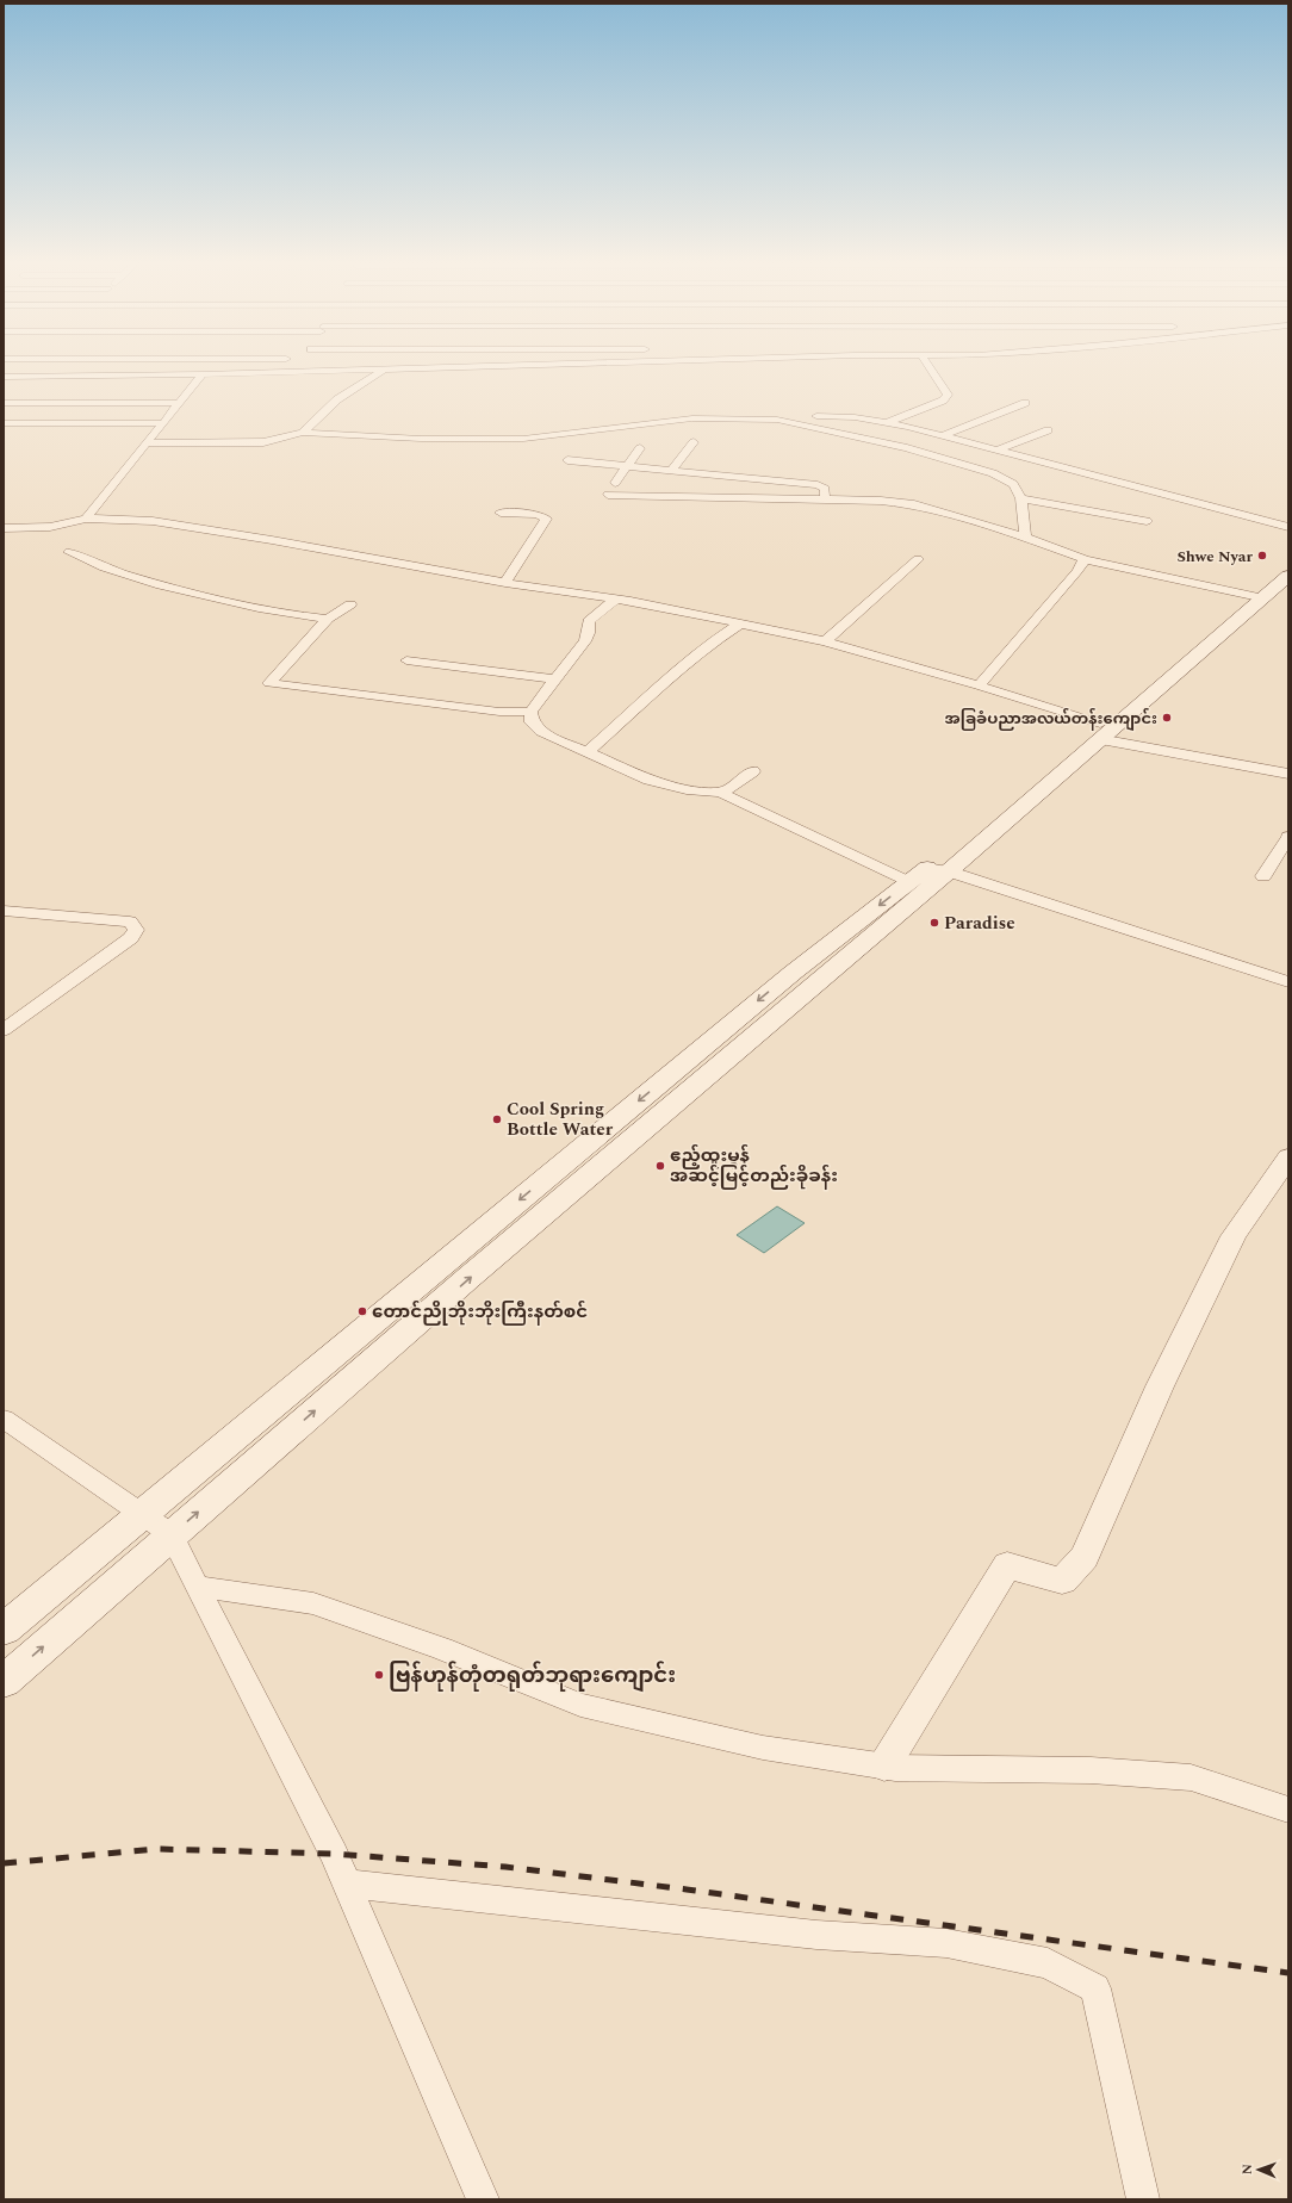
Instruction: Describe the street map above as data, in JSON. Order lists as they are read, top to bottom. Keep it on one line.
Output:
{"places":["Shwe Nyar","အခြခံပညာအလယ်တန်းကျောင်း","Paradise","Cool Spring Bottle Water","ဧည့်ထူးမွန် အဆင့်မြင့်တည်းခိုခန်း","တောင်ညိုဘိုးဘိုးကြီးနတ်စင်","ဗြန်ဟုန်တုံတရုတ်ဘုရားကျောင်း"],"north":"left"}
